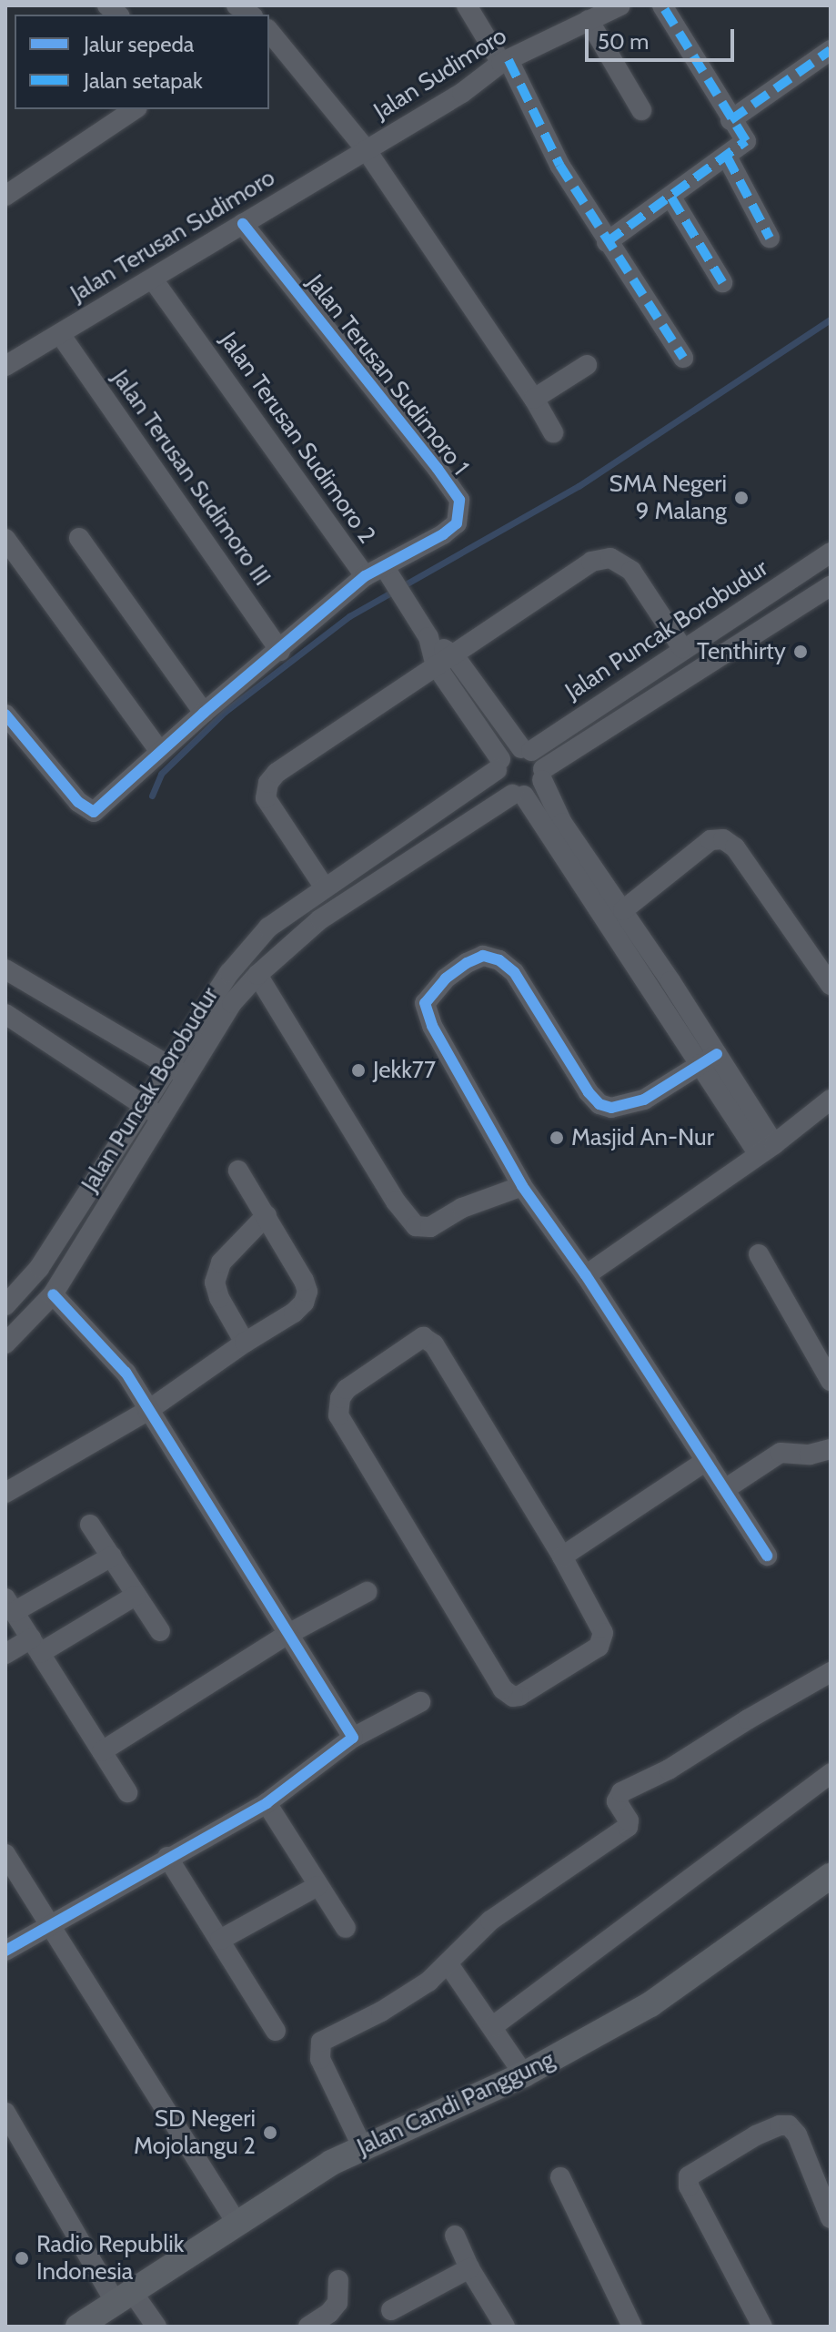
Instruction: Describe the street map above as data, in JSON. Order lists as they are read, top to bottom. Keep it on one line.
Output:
{"streets":{"main road":["Jalan Candi Panggung"],"street":["Jalan Sudimoro","Jalan Terusan Sudimoro","Jalan Terusan Sudimoro 1","Jalan Terusan Sudimoro 2","Jalan Terusan Sudimoro III","Jalan Puncak Borobudur"]},"crossings":[["Jalan Sudimoro","Jalan Terusan Sudimoro"],["Jalan Terusan Sudimoro","Jalan Terusan Sudimoro 1"],["Jalan Terusan Sudimoro","Jalan Terusan Sudimoro 2"],["Jalan Terusan Sudimoro","Jalan Terusan Sudimoro III"],["Jalan Terusan Sudimoro 1","Jalan Terusan Sudimoro 2"]],"places":["SMA Negeri 9 Malang","Tenthirty","Jekk77","Masjid An-Nur","SD Negeri Mojolangu 2","Radio Republik Indonesia"],"legend":["Jalur sepeda","Jalan setapak"],"scale_bar":"50 m"}
